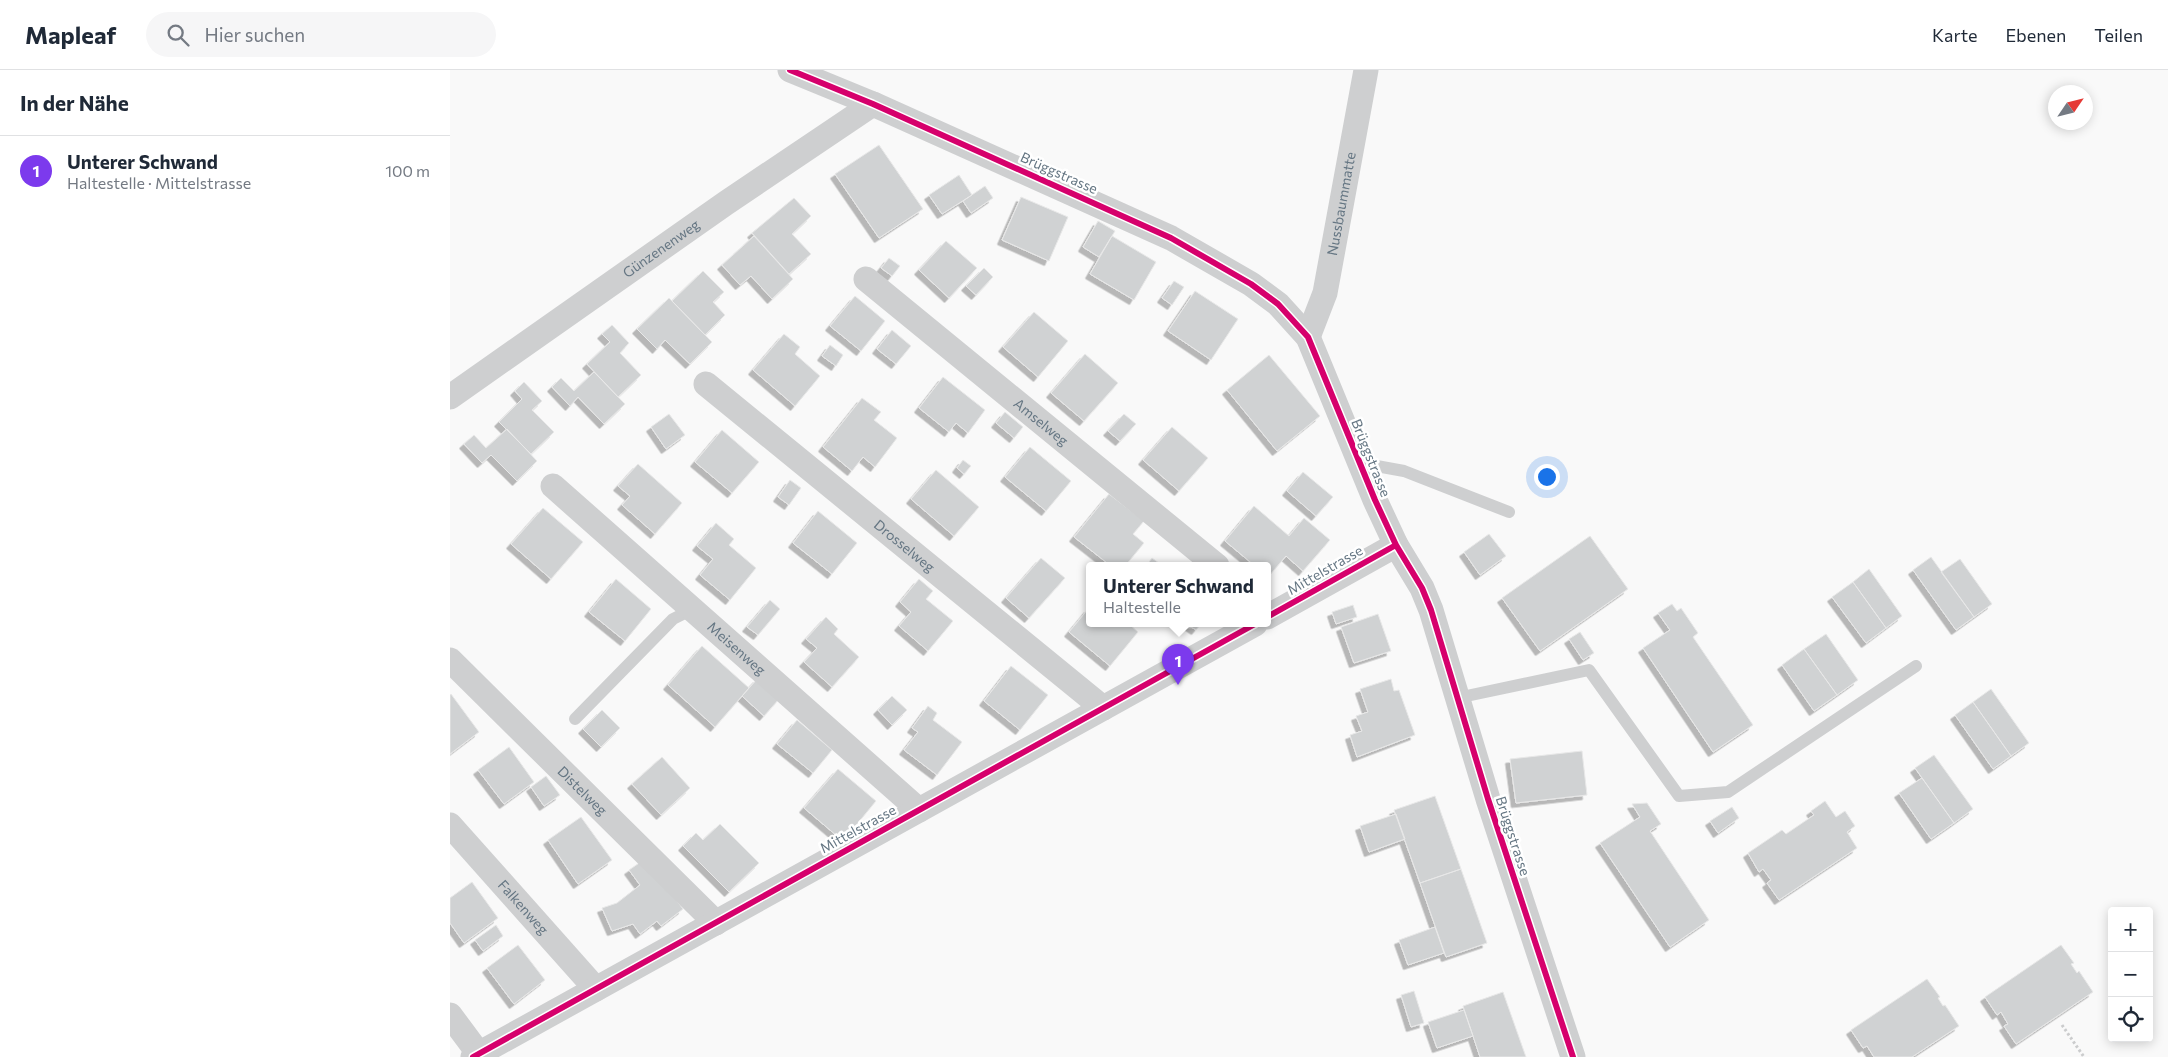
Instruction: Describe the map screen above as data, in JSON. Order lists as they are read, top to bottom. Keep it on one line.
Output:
{"streets":{"street":["Brüggstrasse","Nussbaummatte","Günzenenweg","Amselweg","Drosselweg","Mittelstrasse","Meisenweg","Distelweg","Falkenweg"]},"crossings":[["Brüggstrasse","Nussbaummatte"],["Brüggstrasse","Günzenenweg"],["Brüggstrasse","Mittelstrasse"],["Drosselweg","Mittelstrasse"],["Mittelstrasse","Meisenweg"],["Mittelstrasse","Distelweg"],["Mittelstrasse","Falkenweg"]],"north":"top right","page":{"header":"Mapleaf","search":"Hier suchen","nav":["Karte","Ebenen","Teilen"],"heading":"In der Nähe","list":[{"mark":"1","name":"Unterer Schwand","note":"Haltestelle · Mittelstrasse","value":"100 m"}],"popup":["Unterer Schwand","Haltestelle"],"pins":"1","map_buttons":["+","−"]}}
